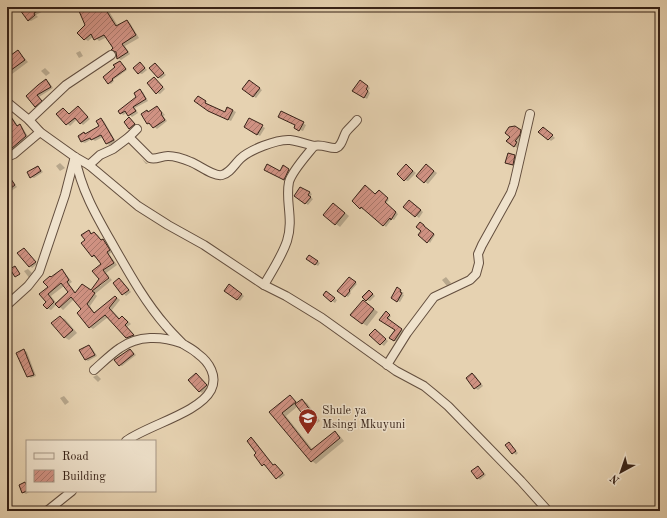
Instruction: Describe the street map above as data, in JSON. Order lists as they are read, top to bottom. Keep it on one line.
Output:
{"places":{"school or university":["Shule ya Msingi Mkuyuni"]},"legend":["Road","Building"],"north":"bottom left"}
